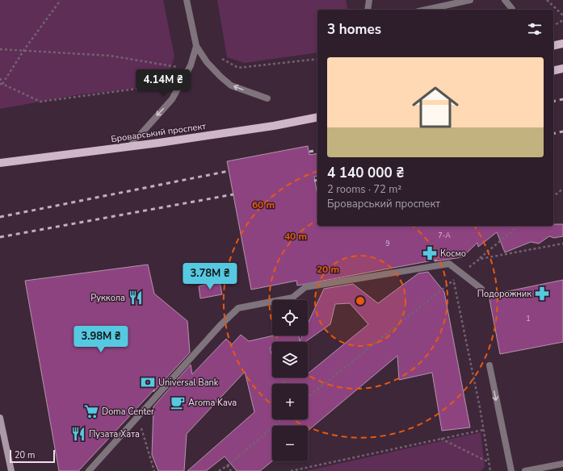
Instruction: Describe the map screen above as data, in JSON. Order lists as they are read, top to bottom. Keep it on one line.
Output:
{"streets":{"main road":["Броварський проспект"]},"places":{"pharmacy":["Космо","Подорожник"],"restaurant":["Руккола","Пузата Хата"],"bank":["Universal Bank"],"cafe":["Aroma Kava"],"supermarket":["Doma Center"]},"house_numbers":["7-А","9","1"],"scale_bar":"20 m","page":{"heading":"3 homes","list":[{"name":"4 140 000 ₴","note":"2 rooms · 72 m² · Броварський проспект"}],"price":["4.14M ₴","3.78M ₴","3.98M ₴"],"map_buttons":["+","−"],"scale":"20 m"},"rings":["60 m","40 m","20 m"]}
